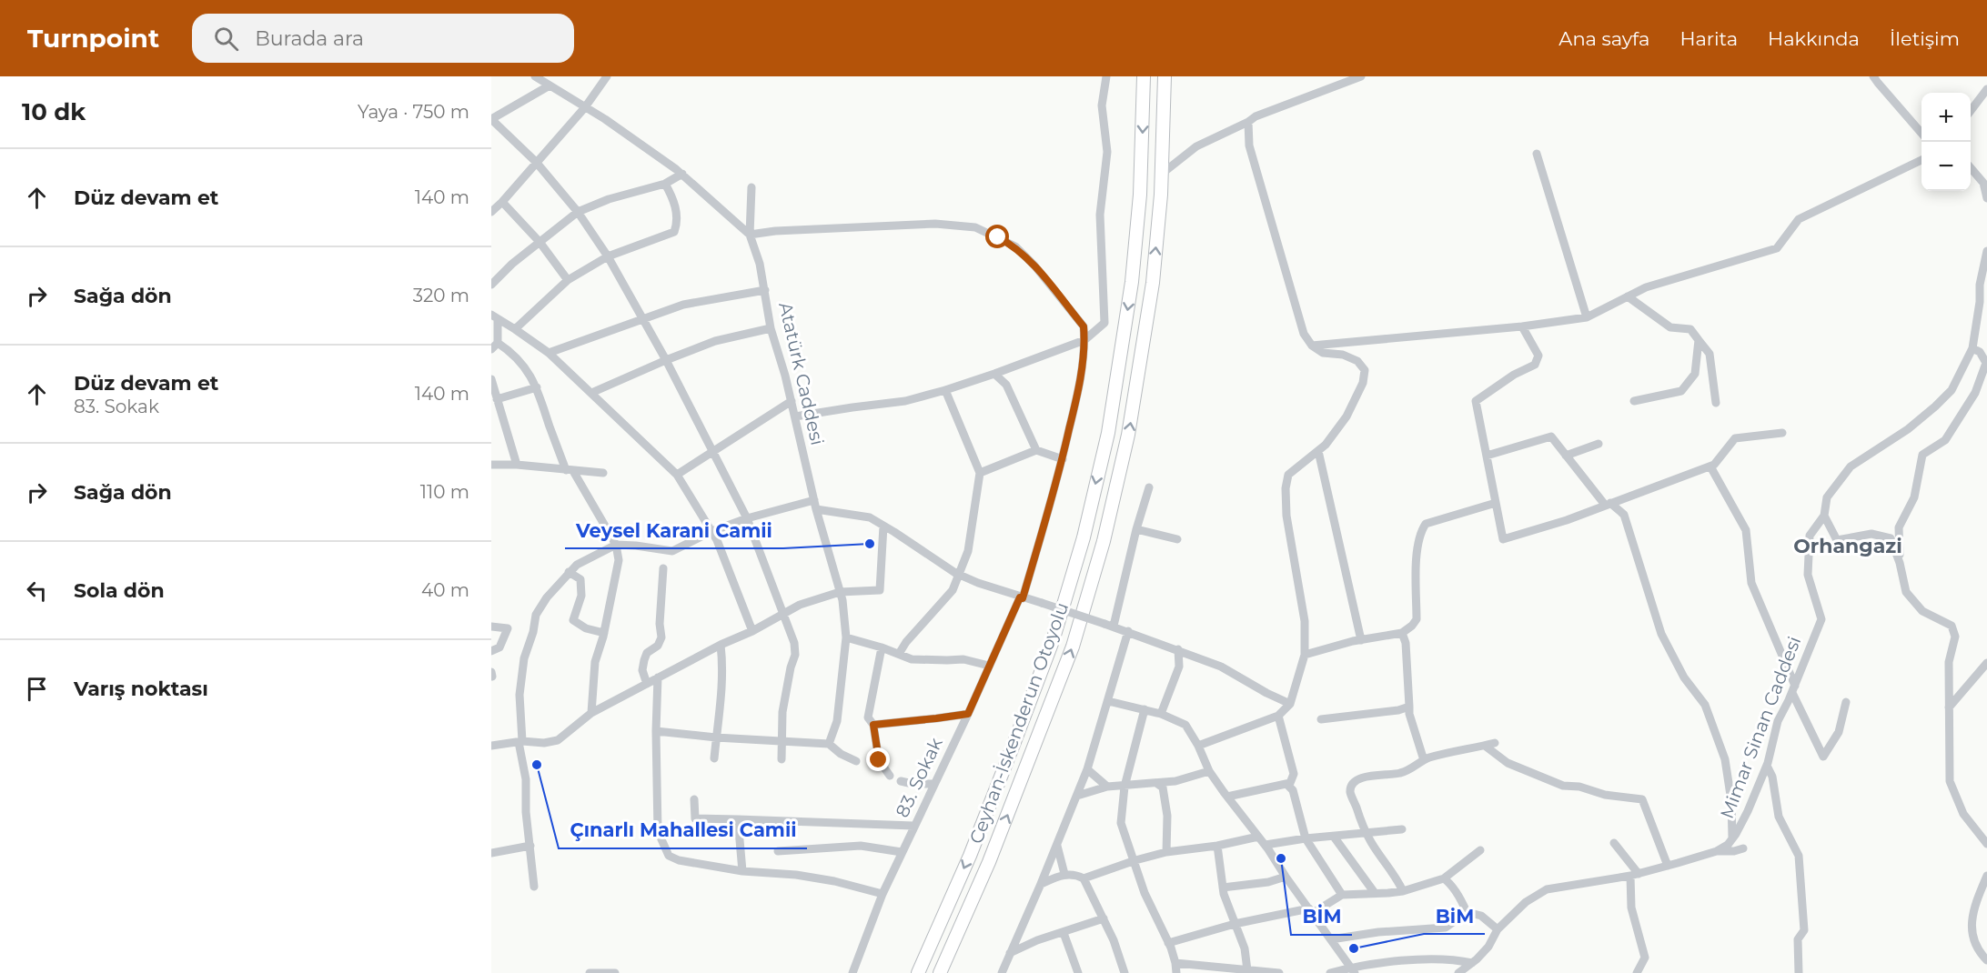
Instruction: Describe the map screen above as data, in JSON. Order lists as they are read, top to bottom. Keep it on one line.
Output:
{"streets":{"highway":["Ceyhan-İskenderun Otoyolu"],"street":["Atatürk Caddesi","Mimar Sinan Caddesi","83. Sokak"]},"districts":["Orhangazi"],"places":["Veysel Karani Camii","Çınarlı Mahallesi Camii","BİM","BiM"],"page":{"header":"Turnpoint","search":"Burada ara","nav":["Ana sayfa","Harita","Hakkında","İletişim"],"heading":["10 dk","Yaya · 750 m"],"map_buttons":["+","−"],"list":[["Düz devam et","140 m"],["Sağa dön","320 m"],["Düz devam et","83. Sokak","140 m"],["Sağa dön","110 m"],["Sola dön","40 m"],"Varış noktası"]}}
